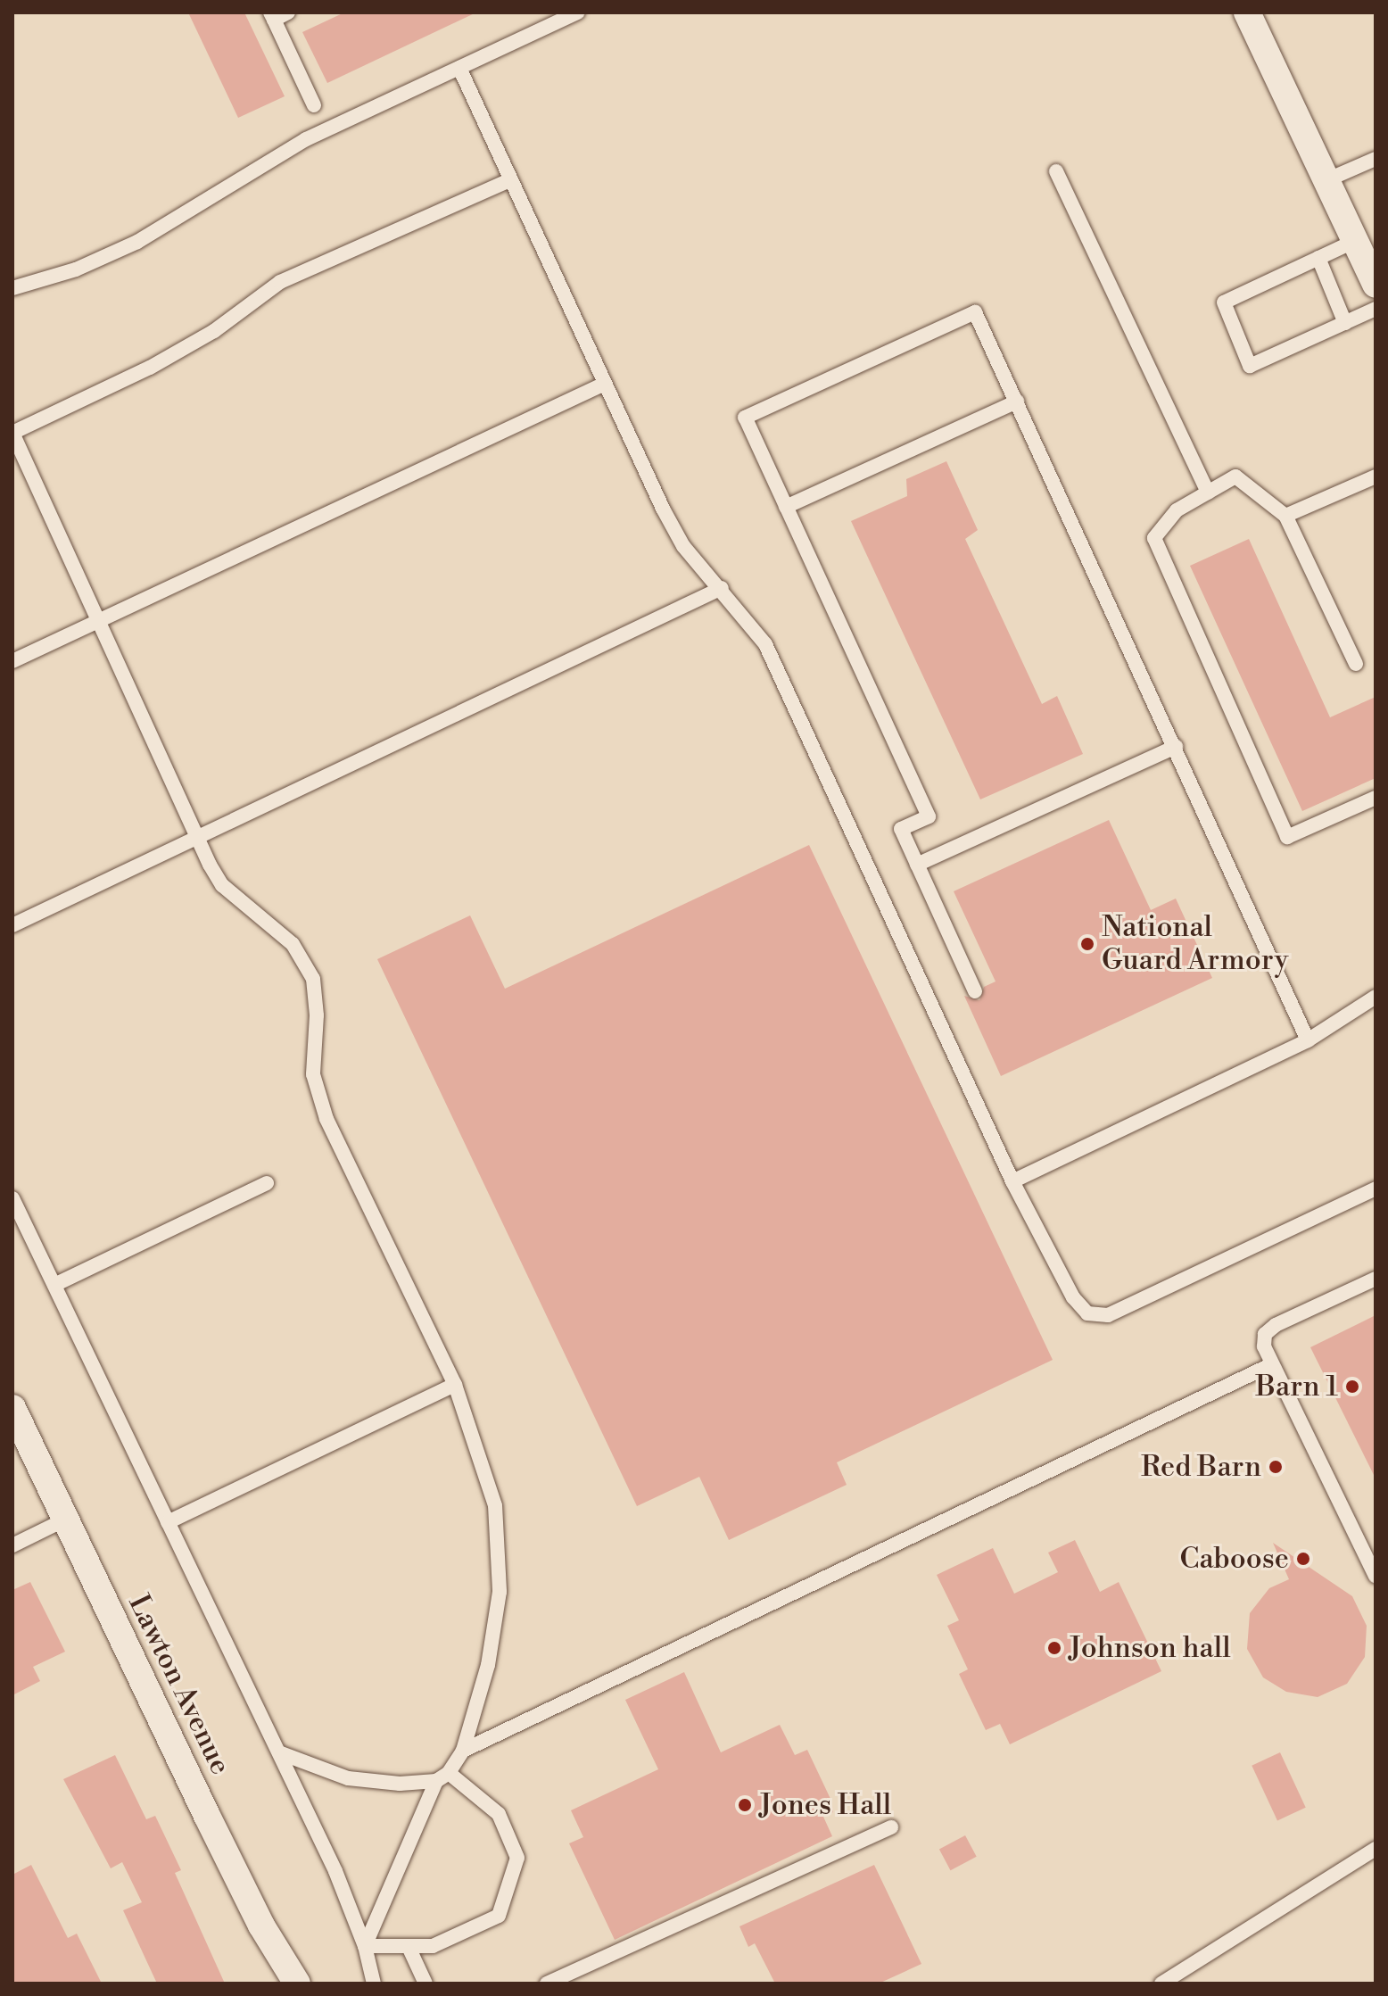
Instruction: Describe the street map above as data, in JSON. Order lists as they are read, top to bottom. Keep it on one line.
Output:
{"streets":{"street":["Lawton Avenue"]},"places":["National Guard Armory","Barn 1","Red Barn","Caboose","Johnson hall","Jones Hall"]}
